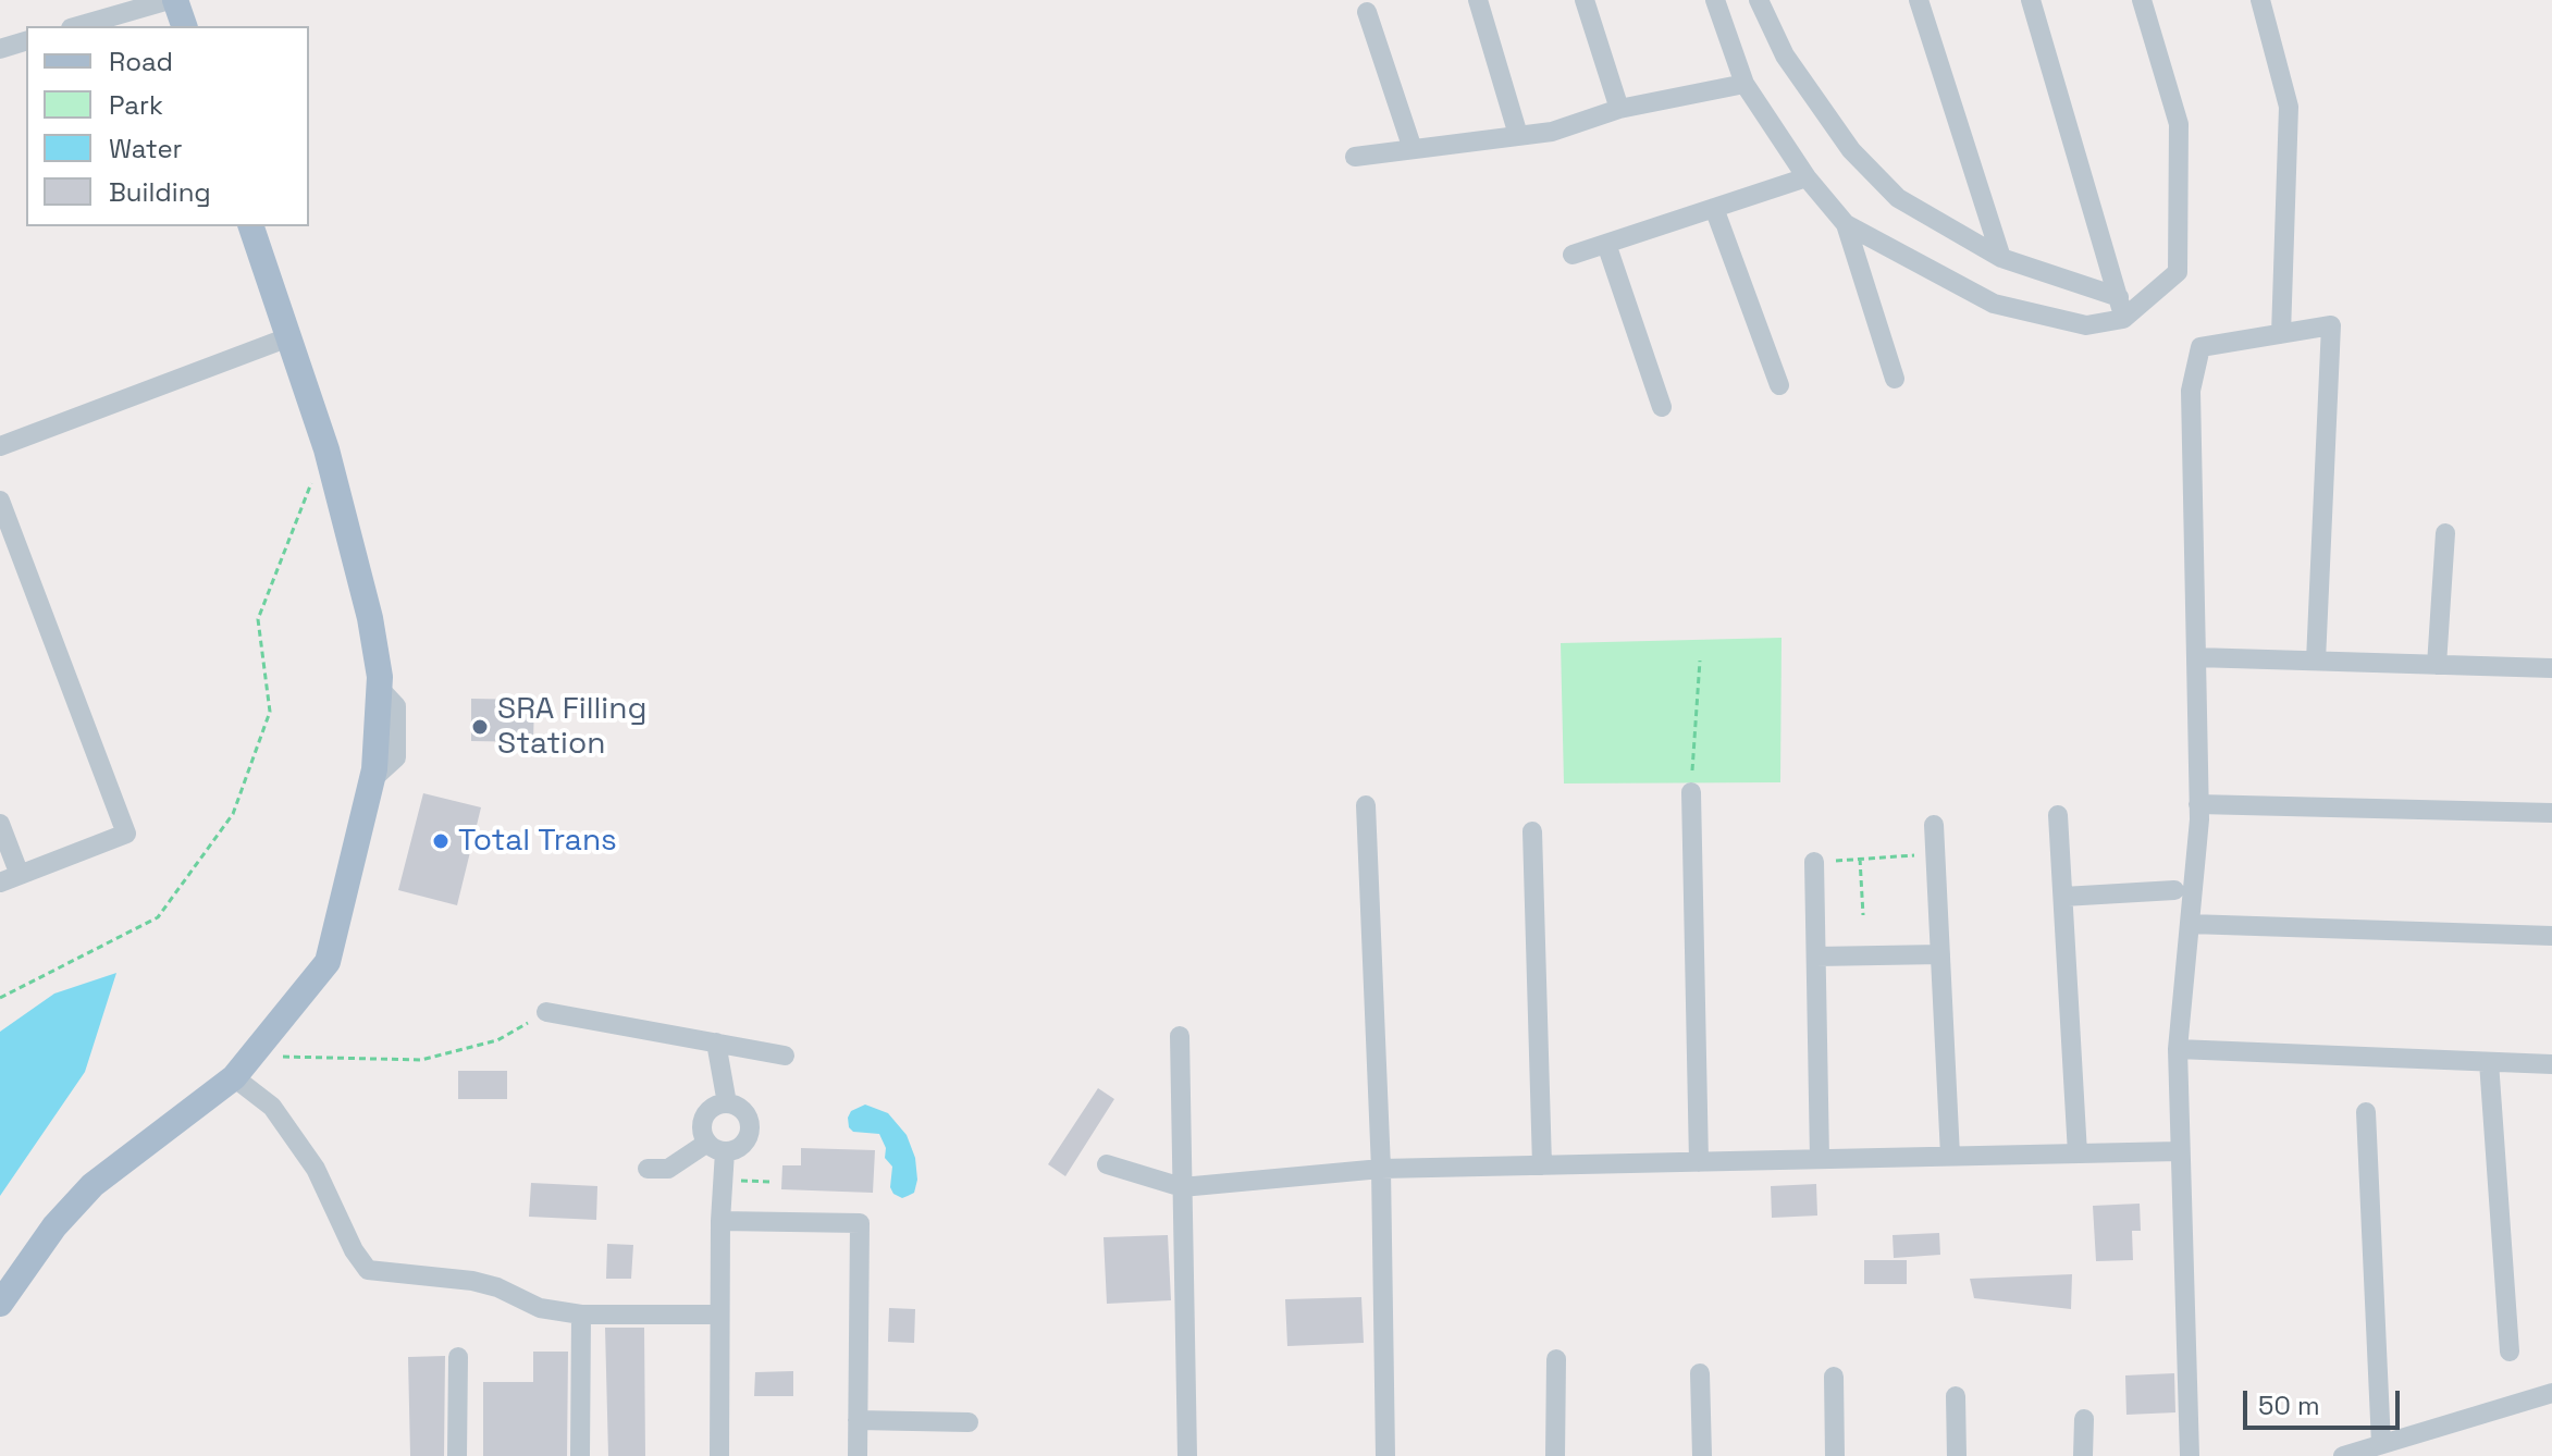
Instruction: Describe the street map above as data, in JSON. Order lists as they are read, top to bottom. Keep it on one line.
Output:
{"places":["SRA Filling Station","Total Trans"],"legend":["Road","Park","Water","Building"],"scale_bar":"50 m"}
